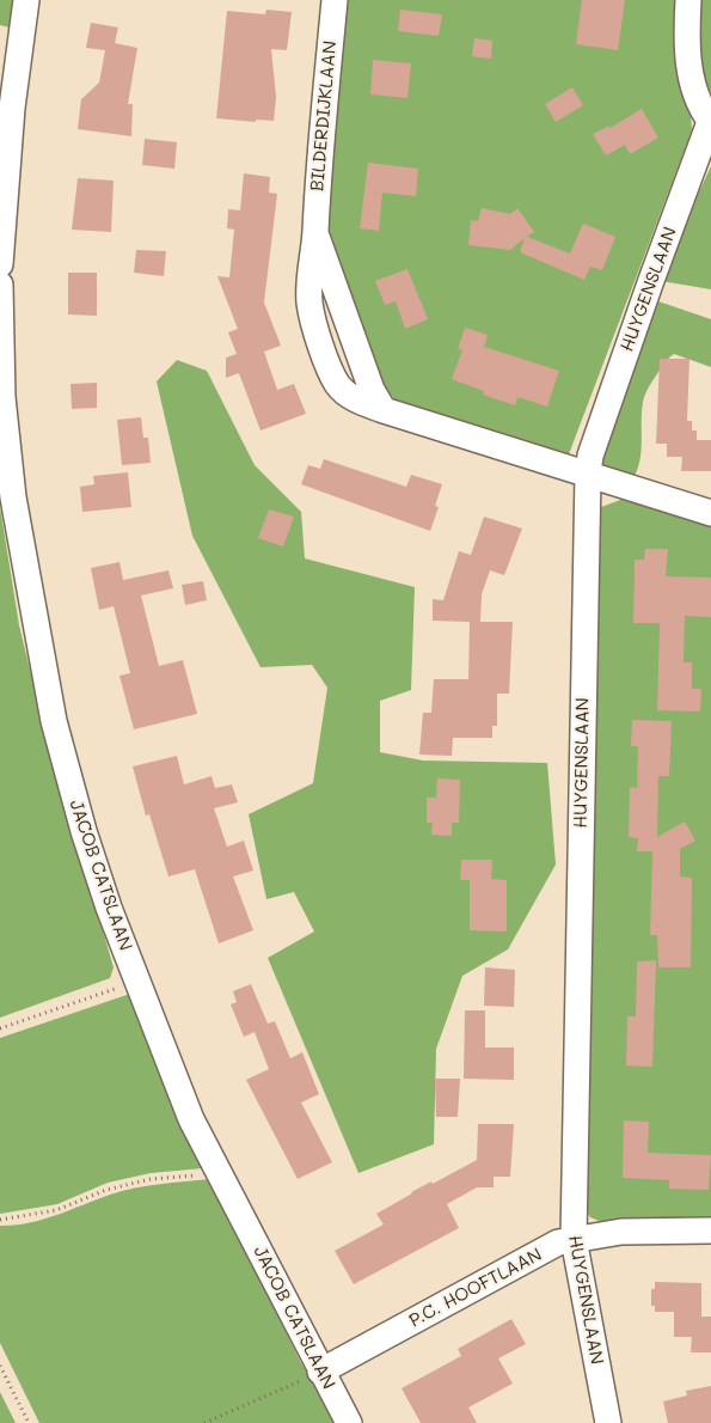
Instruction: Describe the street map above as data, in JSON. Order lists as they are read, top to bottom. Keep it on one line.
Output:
{"streets":{"street":["BILDERDIJKLAAN","HUYGENSLAAN","JACOB CATSLAAN","P.C. HOOFTLAAN"]},"crossings":[["BILDERDIJKLAAN","HUYGENSLAAN"],["HUYGENSLAAN","P.C. HOOFTLAAN"],["JACOB CATSLAAN","P.C. HOOFTLAAN"]]}
